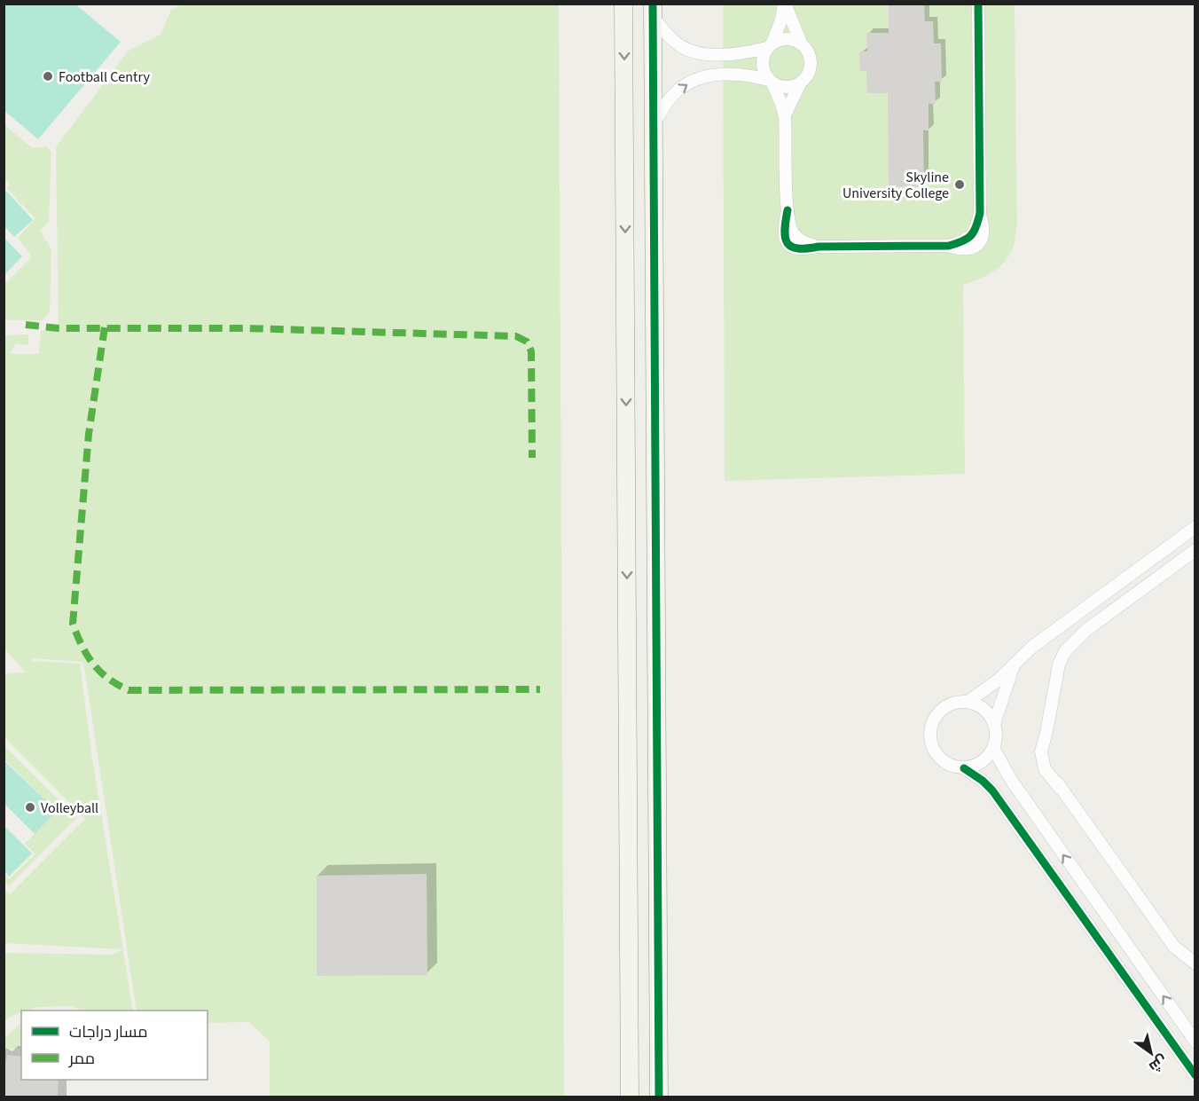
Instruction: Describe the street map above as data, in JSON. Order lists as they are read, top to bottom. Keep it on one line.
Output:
{"places":["Football Centry","Skyline University College","Volleyball"],"legend":["مسار دراجات","ممر"],"north":"bottom right"}
